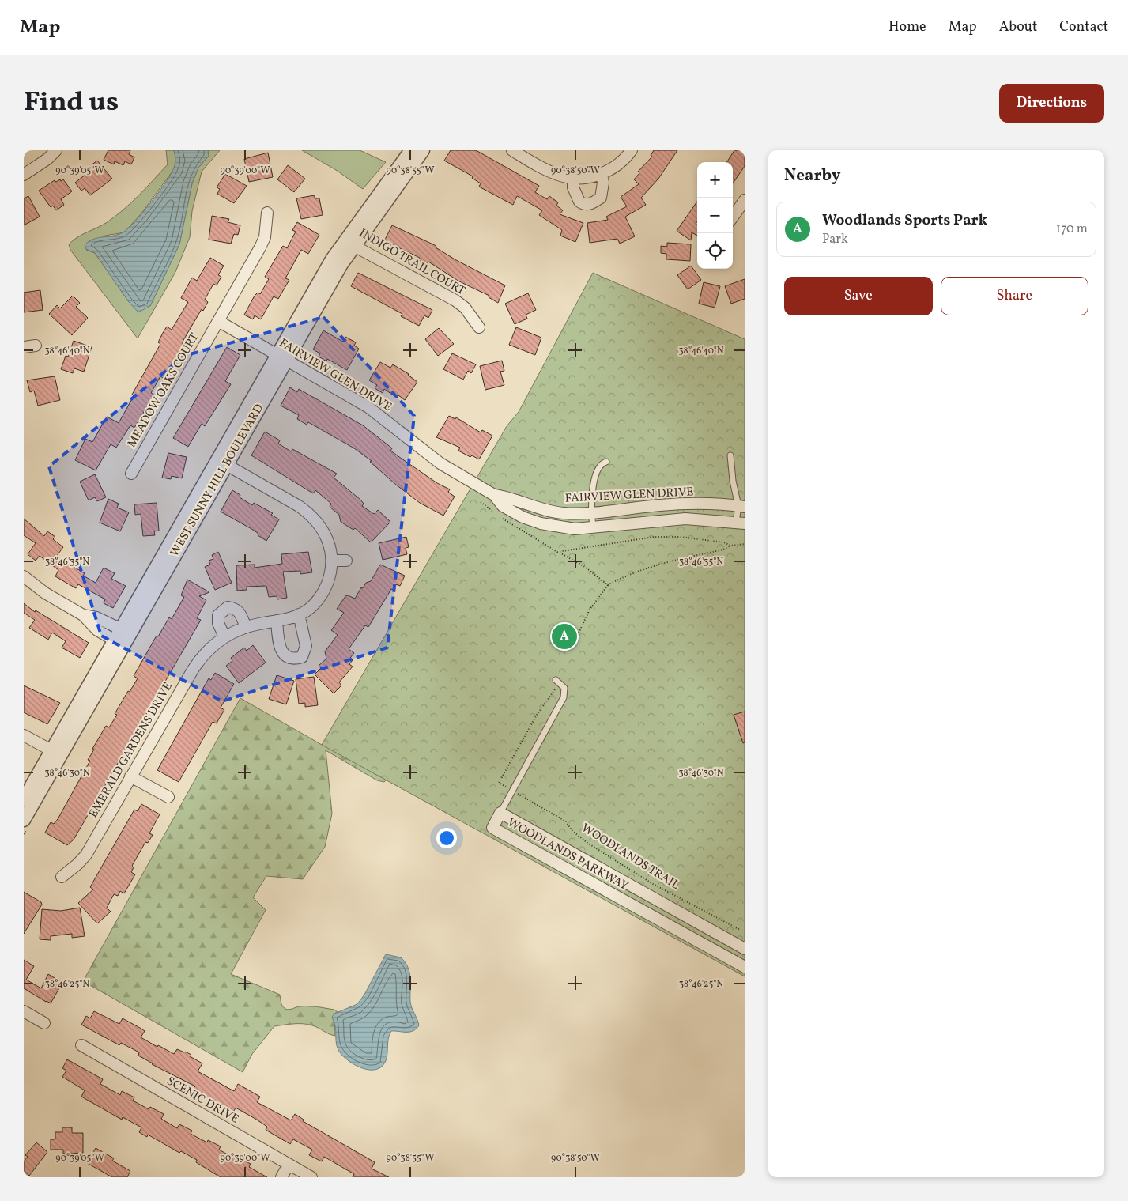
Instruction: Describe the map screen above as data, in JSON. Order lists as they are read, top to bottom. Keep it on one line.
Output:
{"streets":{"street":["INDIGO TRAIL COURT","FAIRVIEW GLEN DRIVE","MEADOW OAKS COURT","WEST SUNNY HILL BOULEVARD","EMERALD GARDENS DRIVE","WOODLANDS PARKWAY","SCENIC DRIVE"],"path":["WOODLANDS TRAIL"]},"crossings":[["INDIGO TRAIL COURT","WEST SUNNY HILL BOULEVARD"],["FAIRVIEW GLEN DRIVE","MEADOW OAKS COURT"],["FAIRVIEW GLEN DRIVE","WEST SUNNY HILL BOULEVARD"],["WEST SUNNY HILL BOULEVARD","EMERALD GARDENS DRIVE"]],"page":{"header":"Map","nav":["Home","Map","About","Contact"],"title":"Find us","buttons":["Directions",["Save","Share"]],"heading":"Nearby","map_buttons":["+","−"],"list":[{"mark":"A","name":"Woodlands Sports Park","note":"Park","value":"170 m"}],"pins":"A"},"coordinates":["90°39'05\"W","90°39'00\"W","90°38'55\"W","90°38'50\"W","38°46'40\"N","38°46'35\"N","38°46'30\"N","38°46'25\"N"]}
